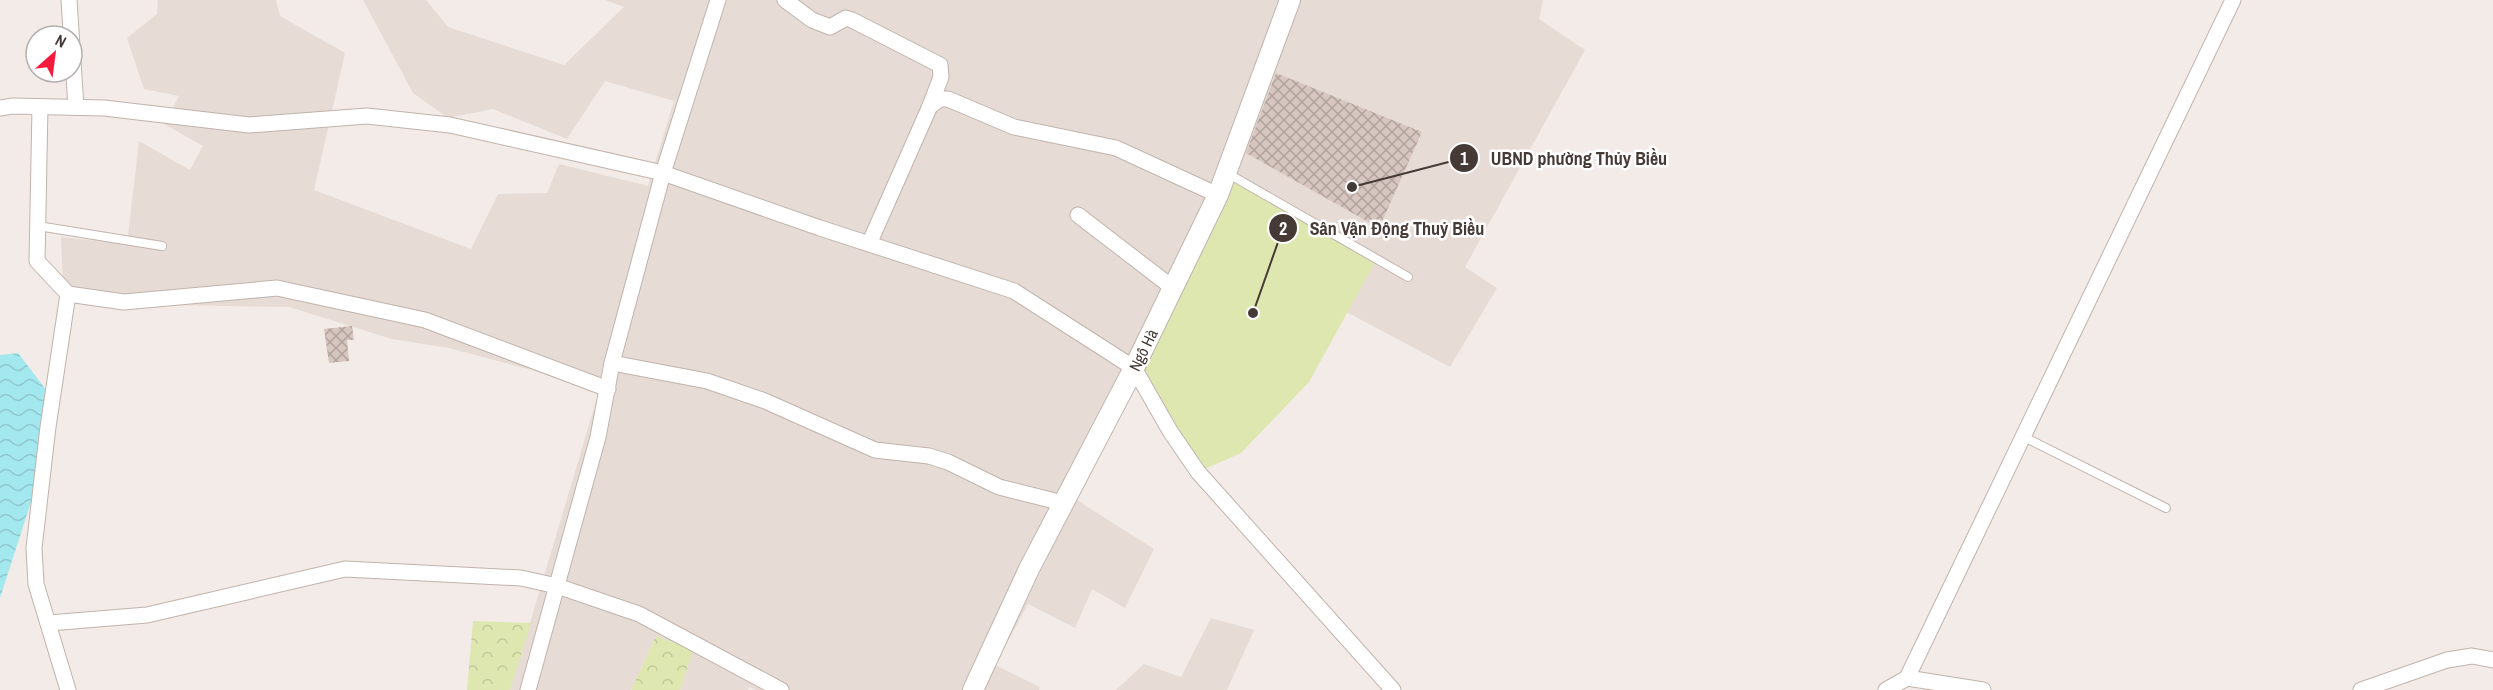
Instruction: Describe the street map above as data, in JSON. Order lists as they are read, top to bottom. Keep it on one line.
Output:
{"streets":{"street":["Ngô Hà"]},"places":["UBND phường Thủy Biều","Sân Vận Động Thuỷ Biều"],"north":"top right"}
